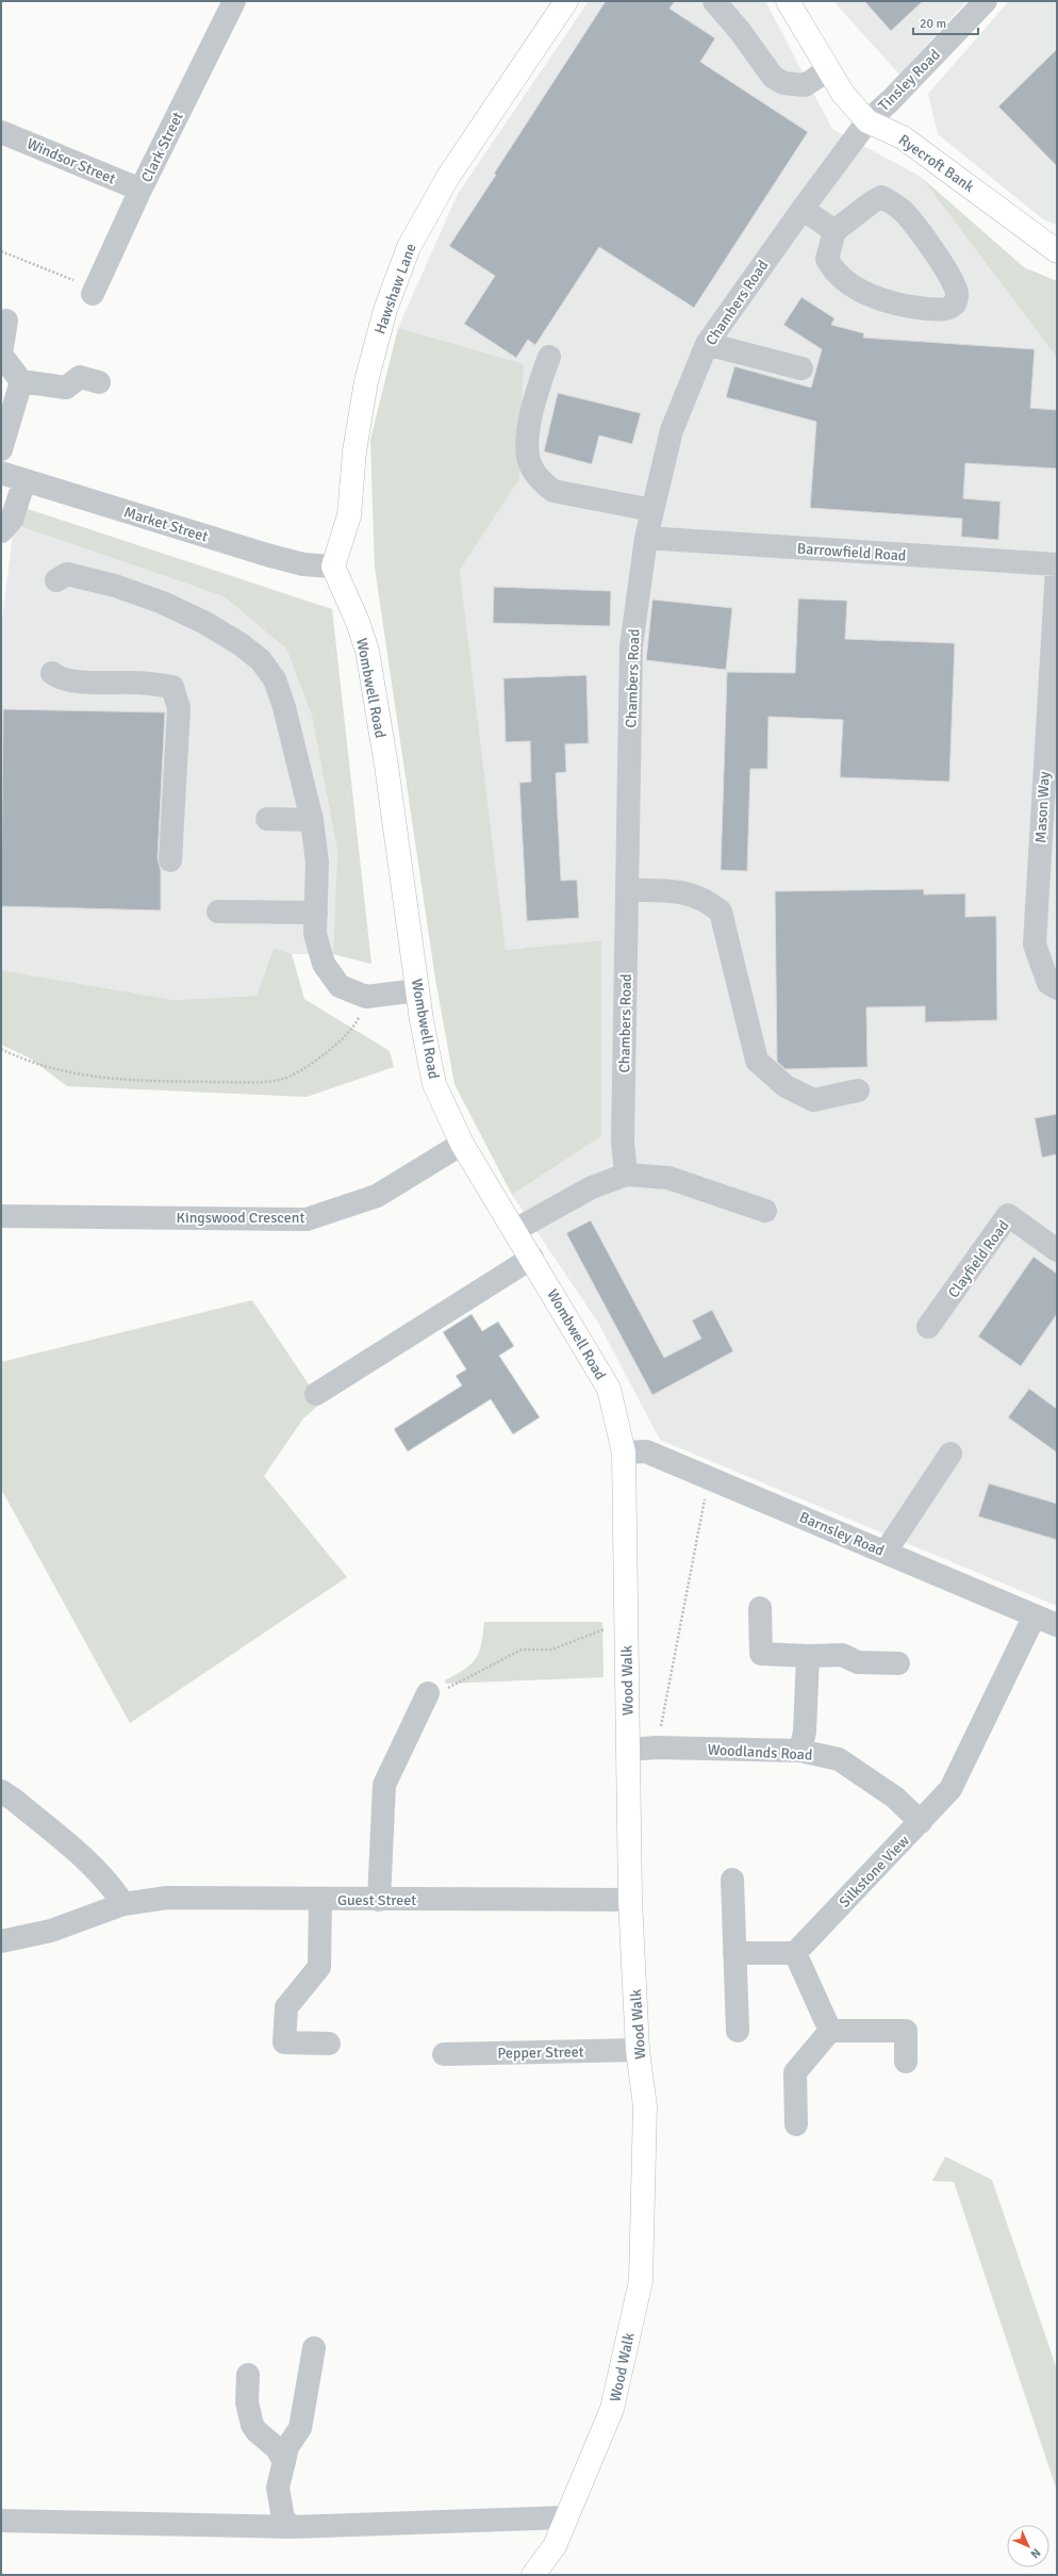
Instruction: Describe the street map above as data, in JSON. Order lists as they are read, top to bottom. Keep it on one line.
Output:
{"streets":{"main road":["Ryecroft Bank","Hawshaw Lane","Wombwell Road","Wood Walk"],"street":["Tinsley Road","Clark Street","Windsor Street","Chambers Road","Market Street","Barrowfield Road","Mason Way","Kingswood Crescent","Clayfield Road","Barnsley Road","Woodlands Road","Silkstone View","Guest Street","Pepper Street"]},"crossings":[["Tinsley Road","Ryecroft Bank"],["Tinsley Road","Chambers Road"],["Clark Street","Windsor Street"],["Ryecroft Bank","Chambers Road"],["Hawshaw Lane","Market Street"],["Hawshaw Lane","Wombwell Road"],["Chambers Road","Barrowfield Road"],["Market Street","Wombwell Road"],["Wombwell Road","Kingswood Crescent"],["Wombwell Road","Barnsley Road"],["Wombwell Road","Wood Walk"],["Barnsley Road","Wood Walk"],["Barnsley Road","Silkstone View"],["Wood Walk","Woodlands Road"],["Wood Walk","Guest Street"],["Wood Walk","Pepper Street"],["Woodlands Road","Silkstone View"]],"scale_bar":"20 m","north":"bottom right"}
